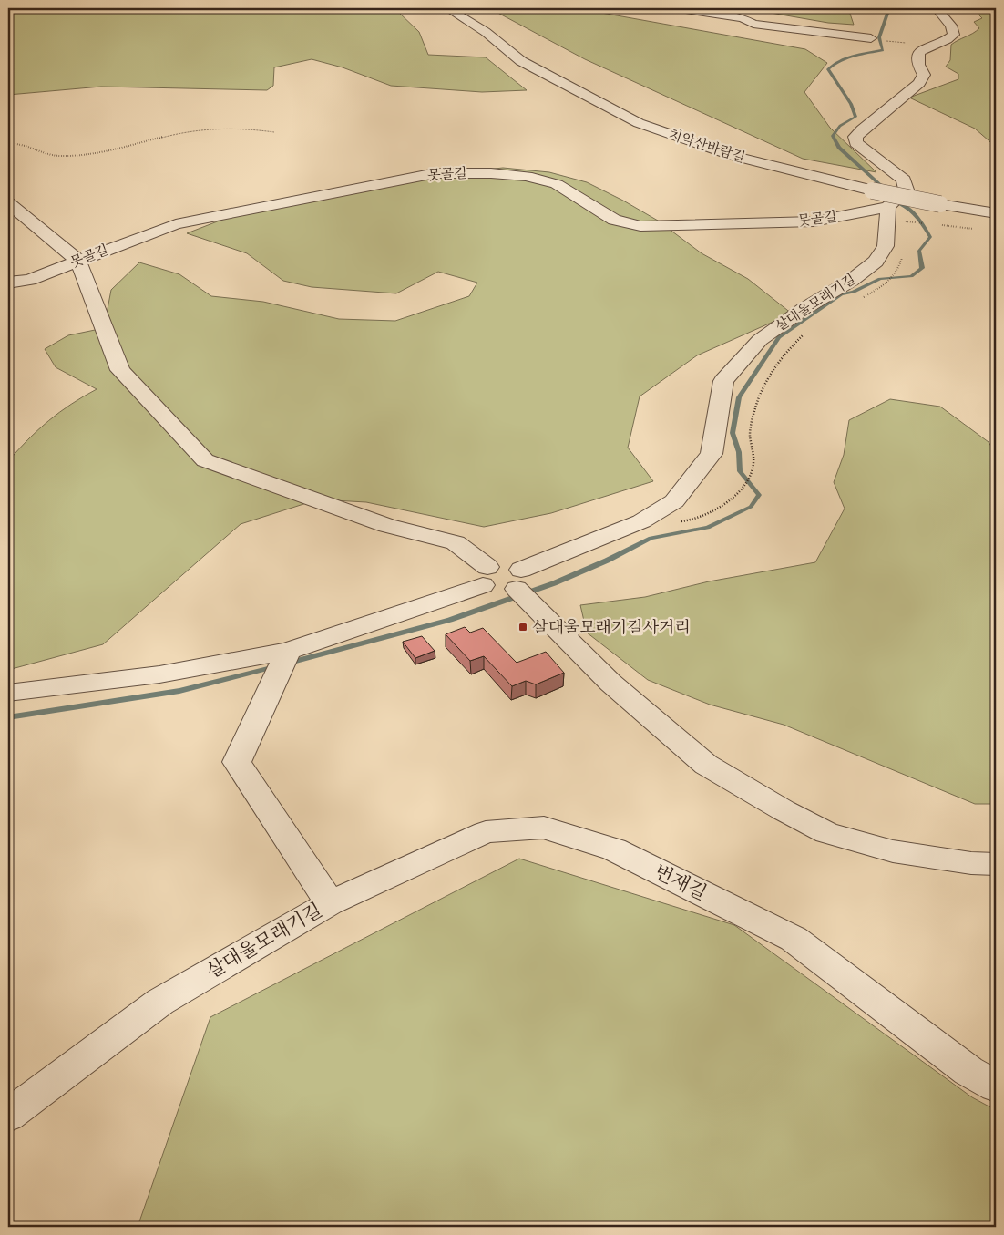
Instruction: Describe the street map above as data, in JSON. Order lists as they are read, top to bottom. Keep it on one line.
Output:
{"streets":{"street":["치악산바람길","못골길","살대울모래기길","번재길"]},"crossings":[["못골길","살대울모래기길"],["살대울모래기길","번재길"]],"places":{"transit":["살대울모래기길사거리"]}}
